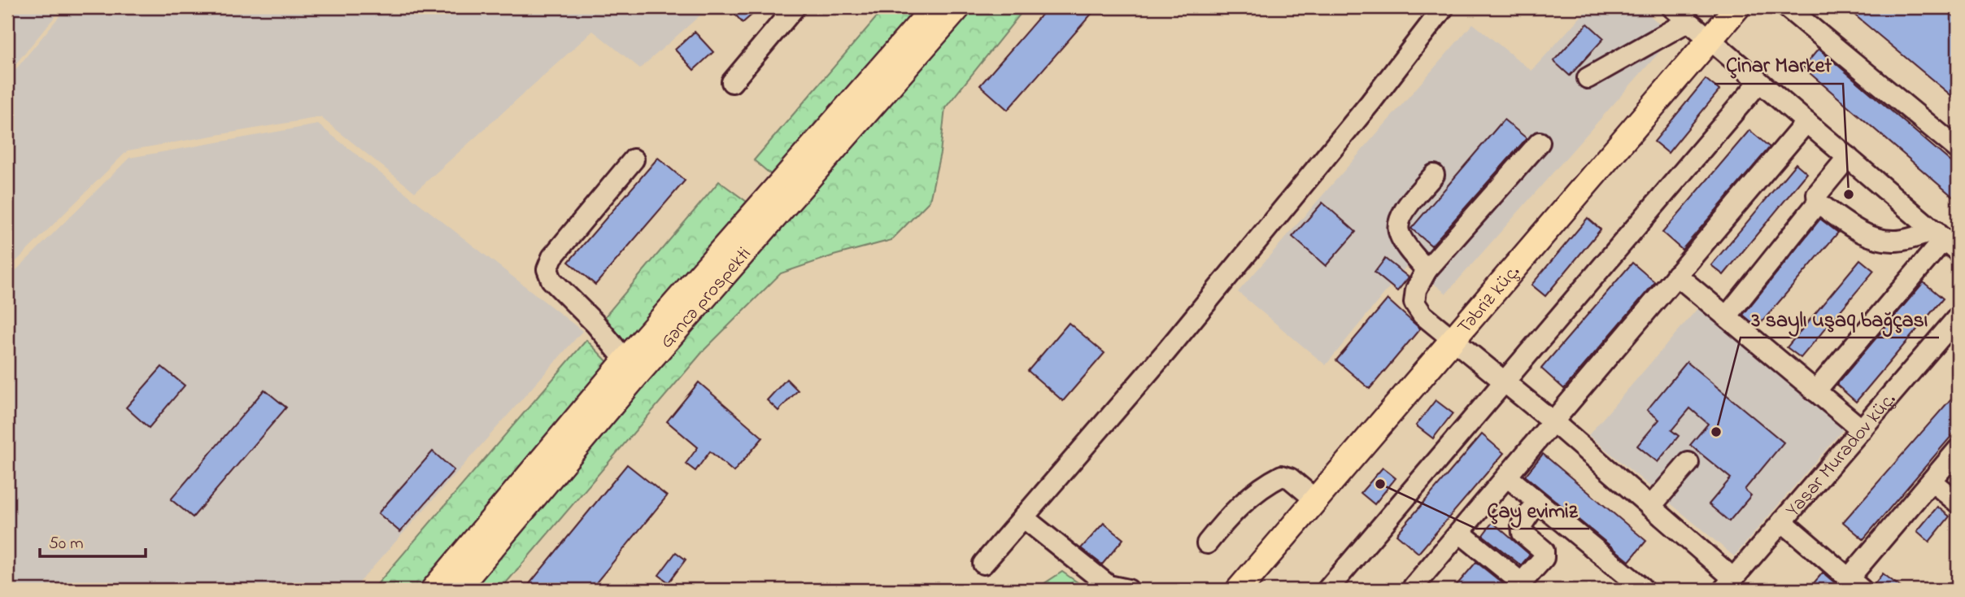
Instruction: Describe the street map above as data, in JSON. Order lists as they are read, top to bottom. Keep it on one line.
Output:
{"streets":{"main road":["Gəncə prospekti","Təbriz küç."],"street":["Yaşar Muradov küç."]},"places":["Çinar Market","3 saylı uşaq bağçası","Çay evimiz"],"scale_bar":"50 m"}
